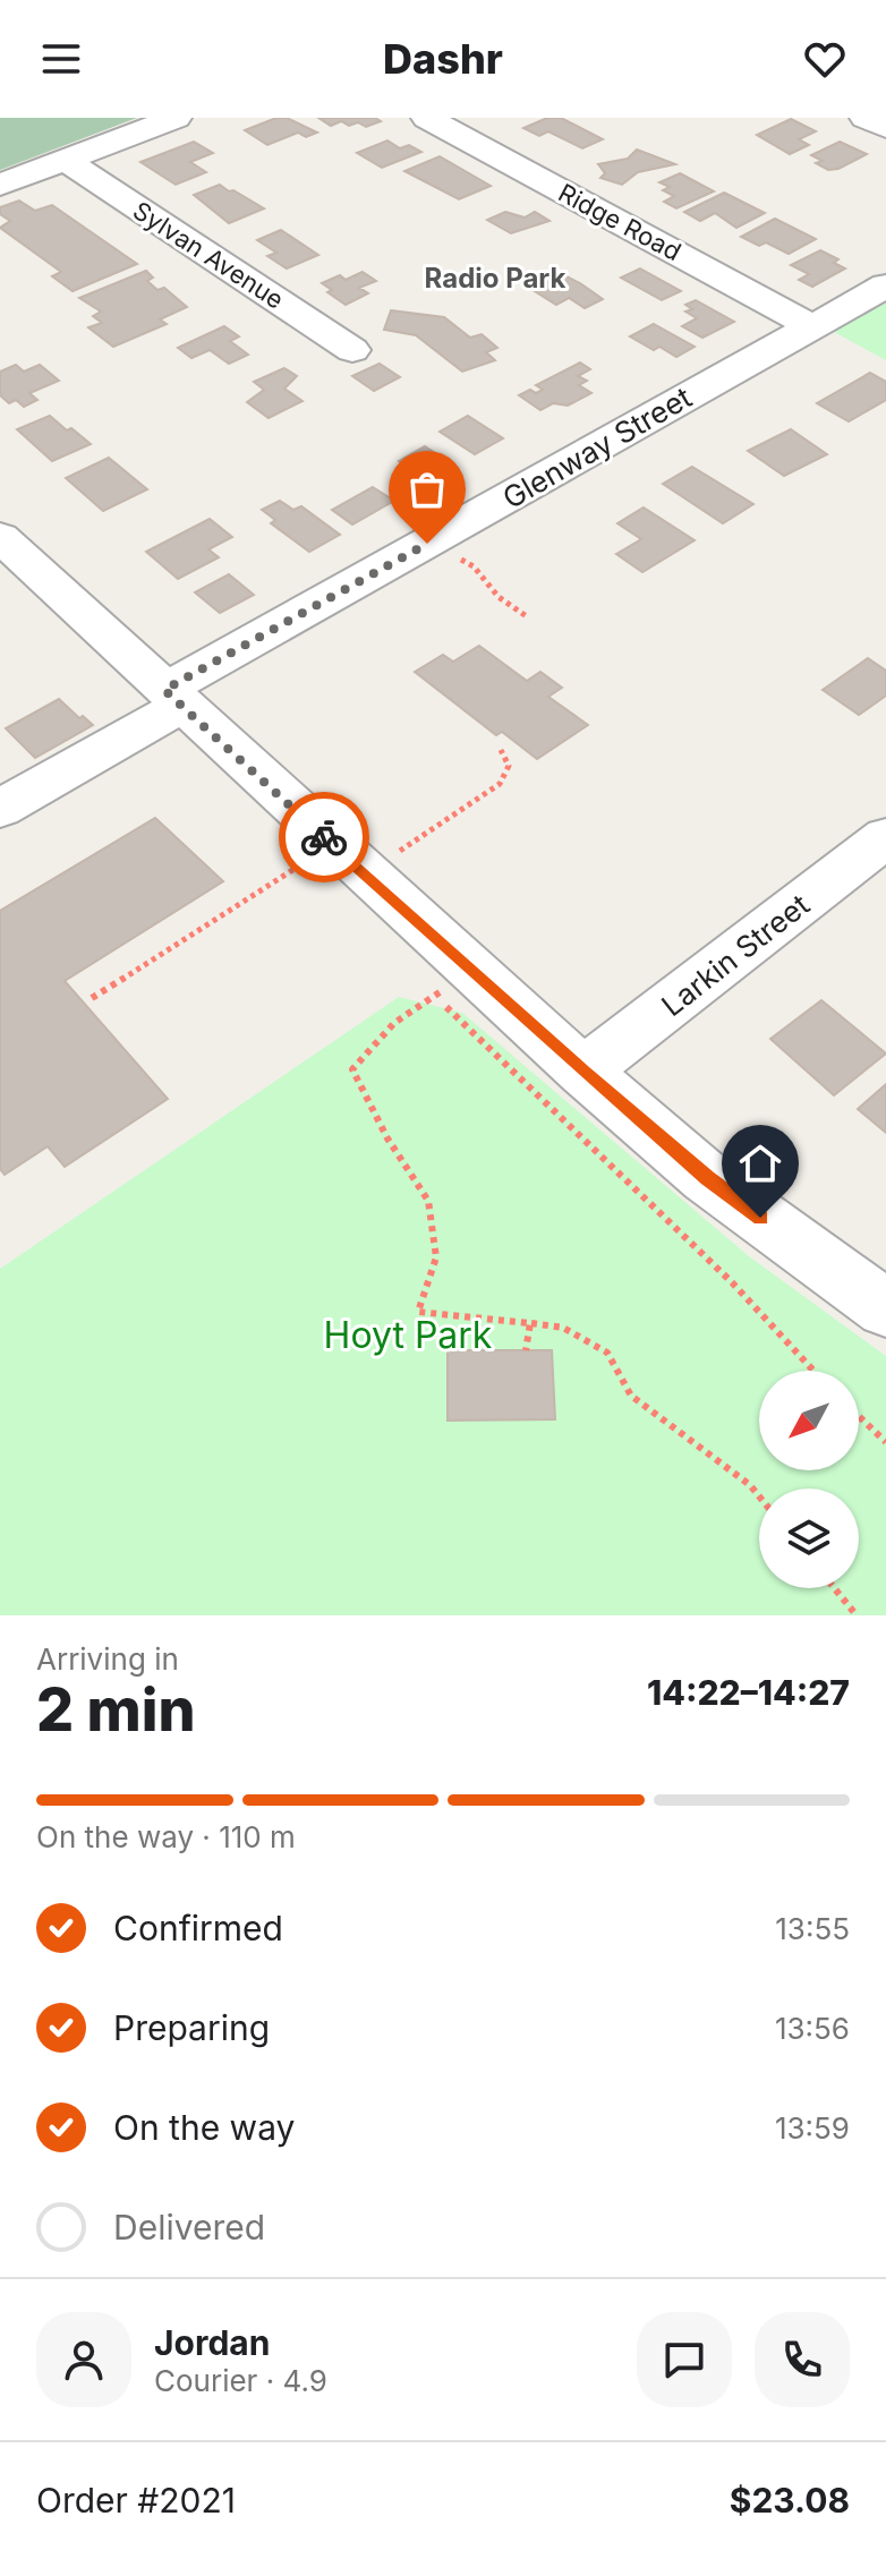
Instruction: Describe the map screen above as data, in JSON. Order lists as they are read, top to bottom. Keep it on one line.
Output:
{"streets":{"street":["Ridge Road","Sylvan Avenue","Glenway Street","Larkin Street"]},"crossings":[["Ridge Road","Glenway Street"]],"districts":["Radio Park"],"parks":["Hoyt Park"],"north":"bottom left","page":{"header":"Dashr","heading":["2 min","Arriving in","14:22–14:27"],"panel":["Jordan","Courier · 4.9","Order #2021","$23.08"],"bar":"On the way · 110 m","list":[["Confirmed","13:55"],["Preparing","13:56"],["On the way","13:59"],"Delivered"]}}
